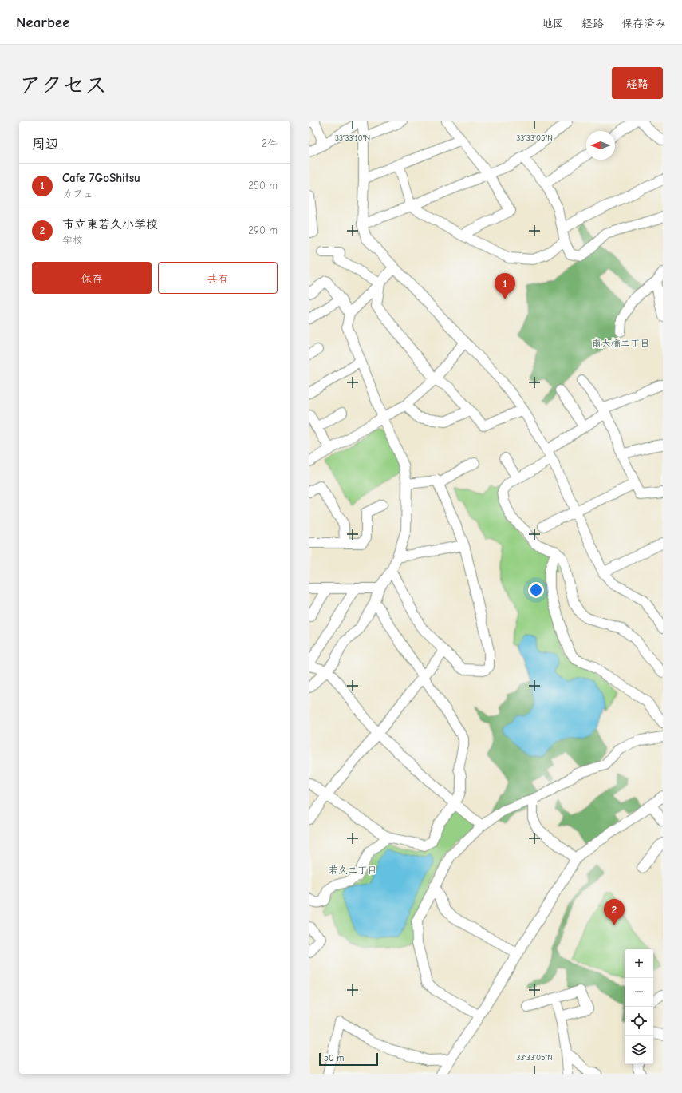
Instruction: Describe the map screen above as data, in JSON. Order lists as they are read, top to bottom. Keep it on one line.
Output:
{"districts":["南大橋二丁目","若久二丁目"],"scale_bar":"50 m","north":"left","page":{"header":"Nearbee","nav":["地図","経路","保存済み"],"title":"アクセス","buttons":["経路",["保存","共有"]],"heading":["周辺","2件"],"list":[{"mark":"1","name":"Cafe 7GoShitsu","note":"カフェ","value":"250 m"},{"mark":"2","name":"市立東若久小学校","note":"学校","value":"290 m"}],"pins":["1","2"],"map_buttons":["+","−"],"scale":"50 m"},"coordinates":["33°33'10\"N","33°33'05\"N"]}
